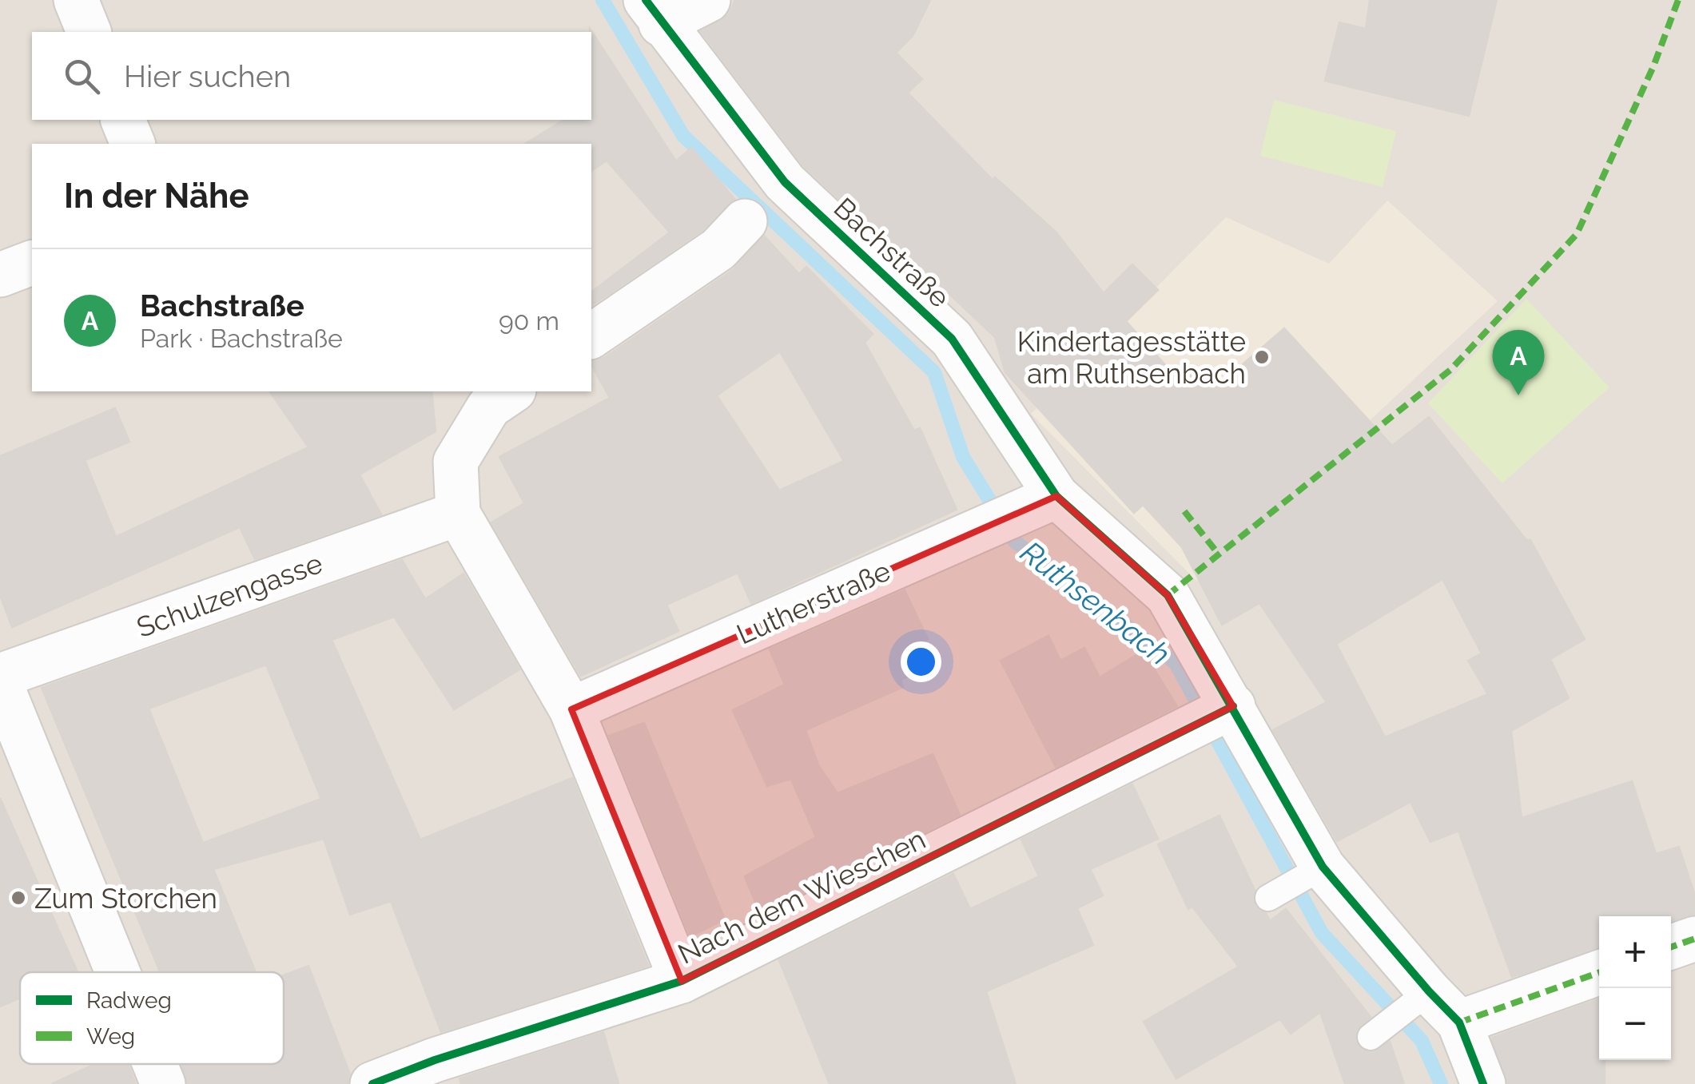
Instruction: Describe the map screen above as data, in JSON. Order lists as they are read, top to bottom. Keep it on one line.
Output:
{"streets":{"street":["Bachstraße","Schulzengasse","Lutherstraße","Nach dem Wieschen"]},"crossings":[["Bachstraße","Lutherstraße"],["Bachstraße","Nach dem Wieschen"]],"water":["Ruthsenbach"],"places":["Kindertagesstätte am Ruthsenbach","Zum Storchen"],"legend":["Radweg","Weg"],"page":{"search":"Hier suchen","heading":"In der Nähe","list":[{"mark":"A","name":"Bachstraße","note":"Park · Bachstraße","value":"90 m"}],"pins":"A","map_buttons":["+","−"]}}
